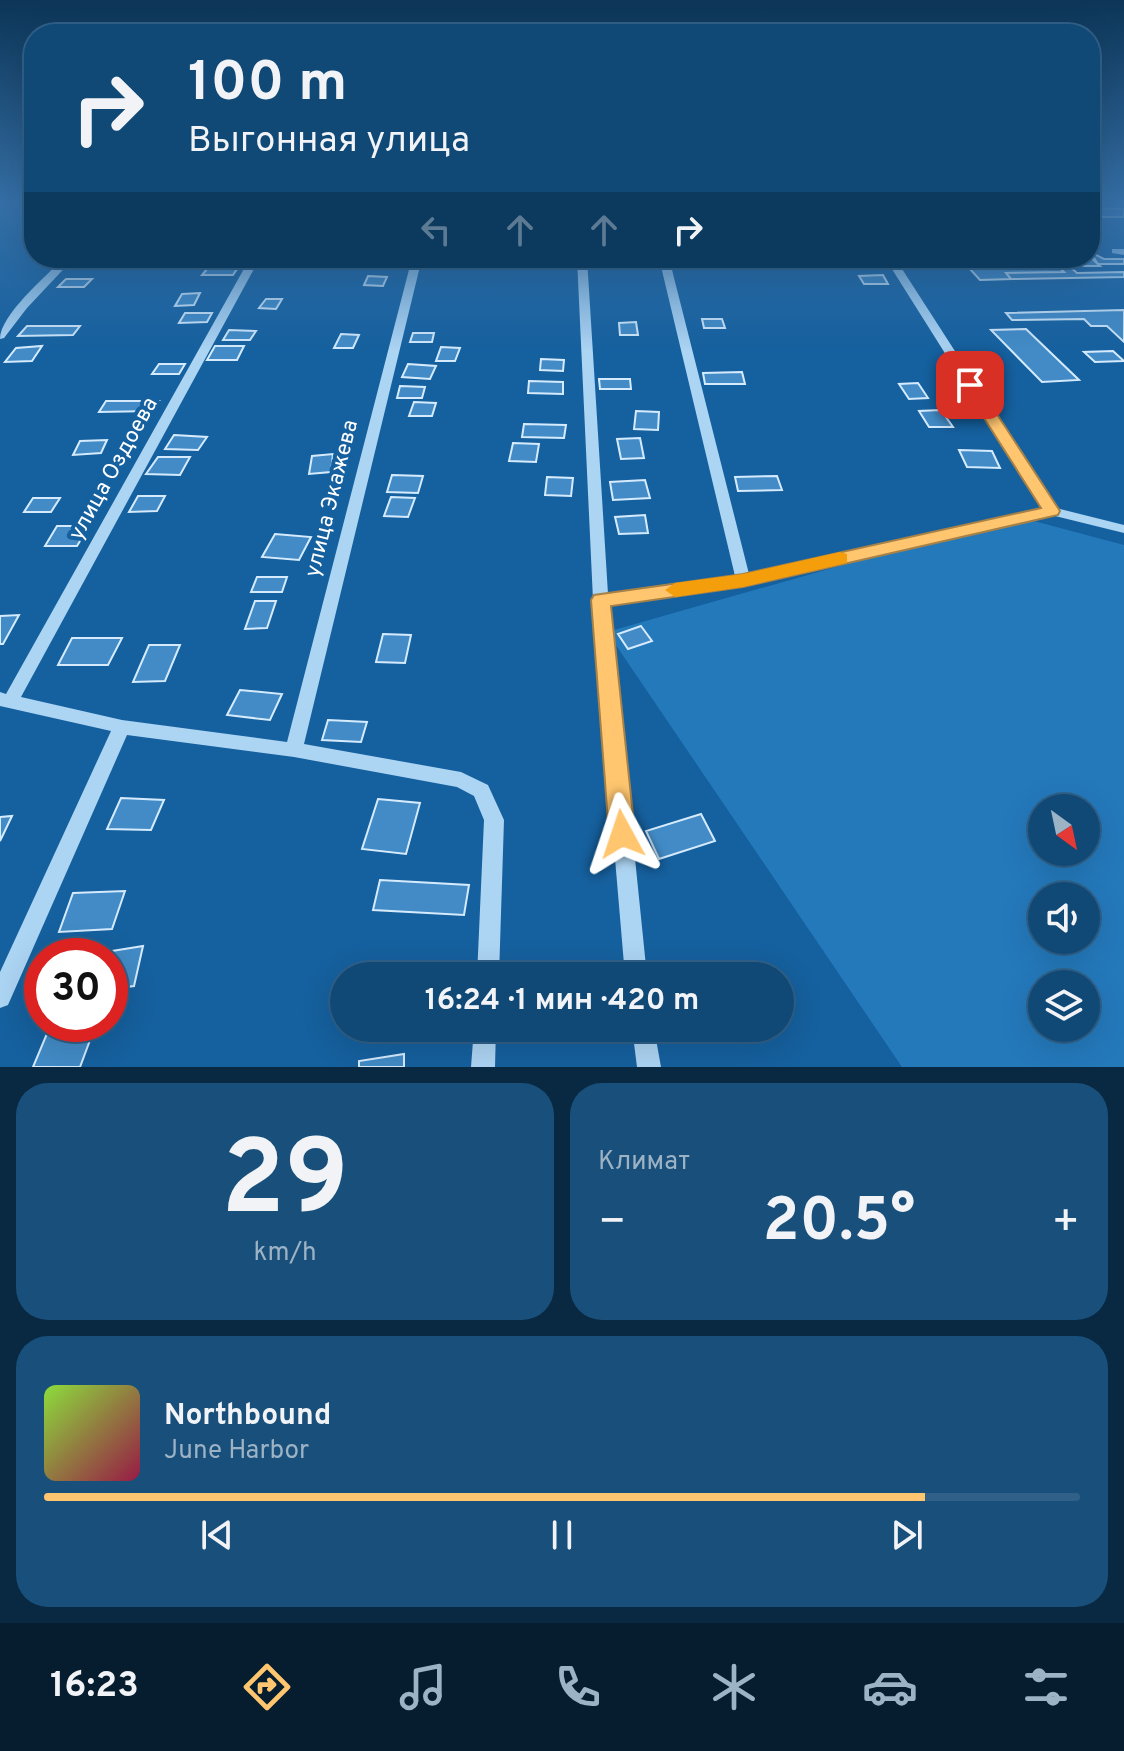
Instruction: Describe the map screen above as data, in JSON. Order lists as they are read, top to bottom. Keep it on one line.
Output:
{"streets":{"street":["улица Оздоева","улица Экажева"]},"north":"bottom right","page":{"turn":["100 m","Выгонная улица"],"limit":"30","trip":"16:24 · 1 мин · 420 m","tile":[["29","km/h"],"Климат"],"heat":["−","20.5°","+"],"song":["Northbound","June Harbor"],"tabs":"16:23"}}
